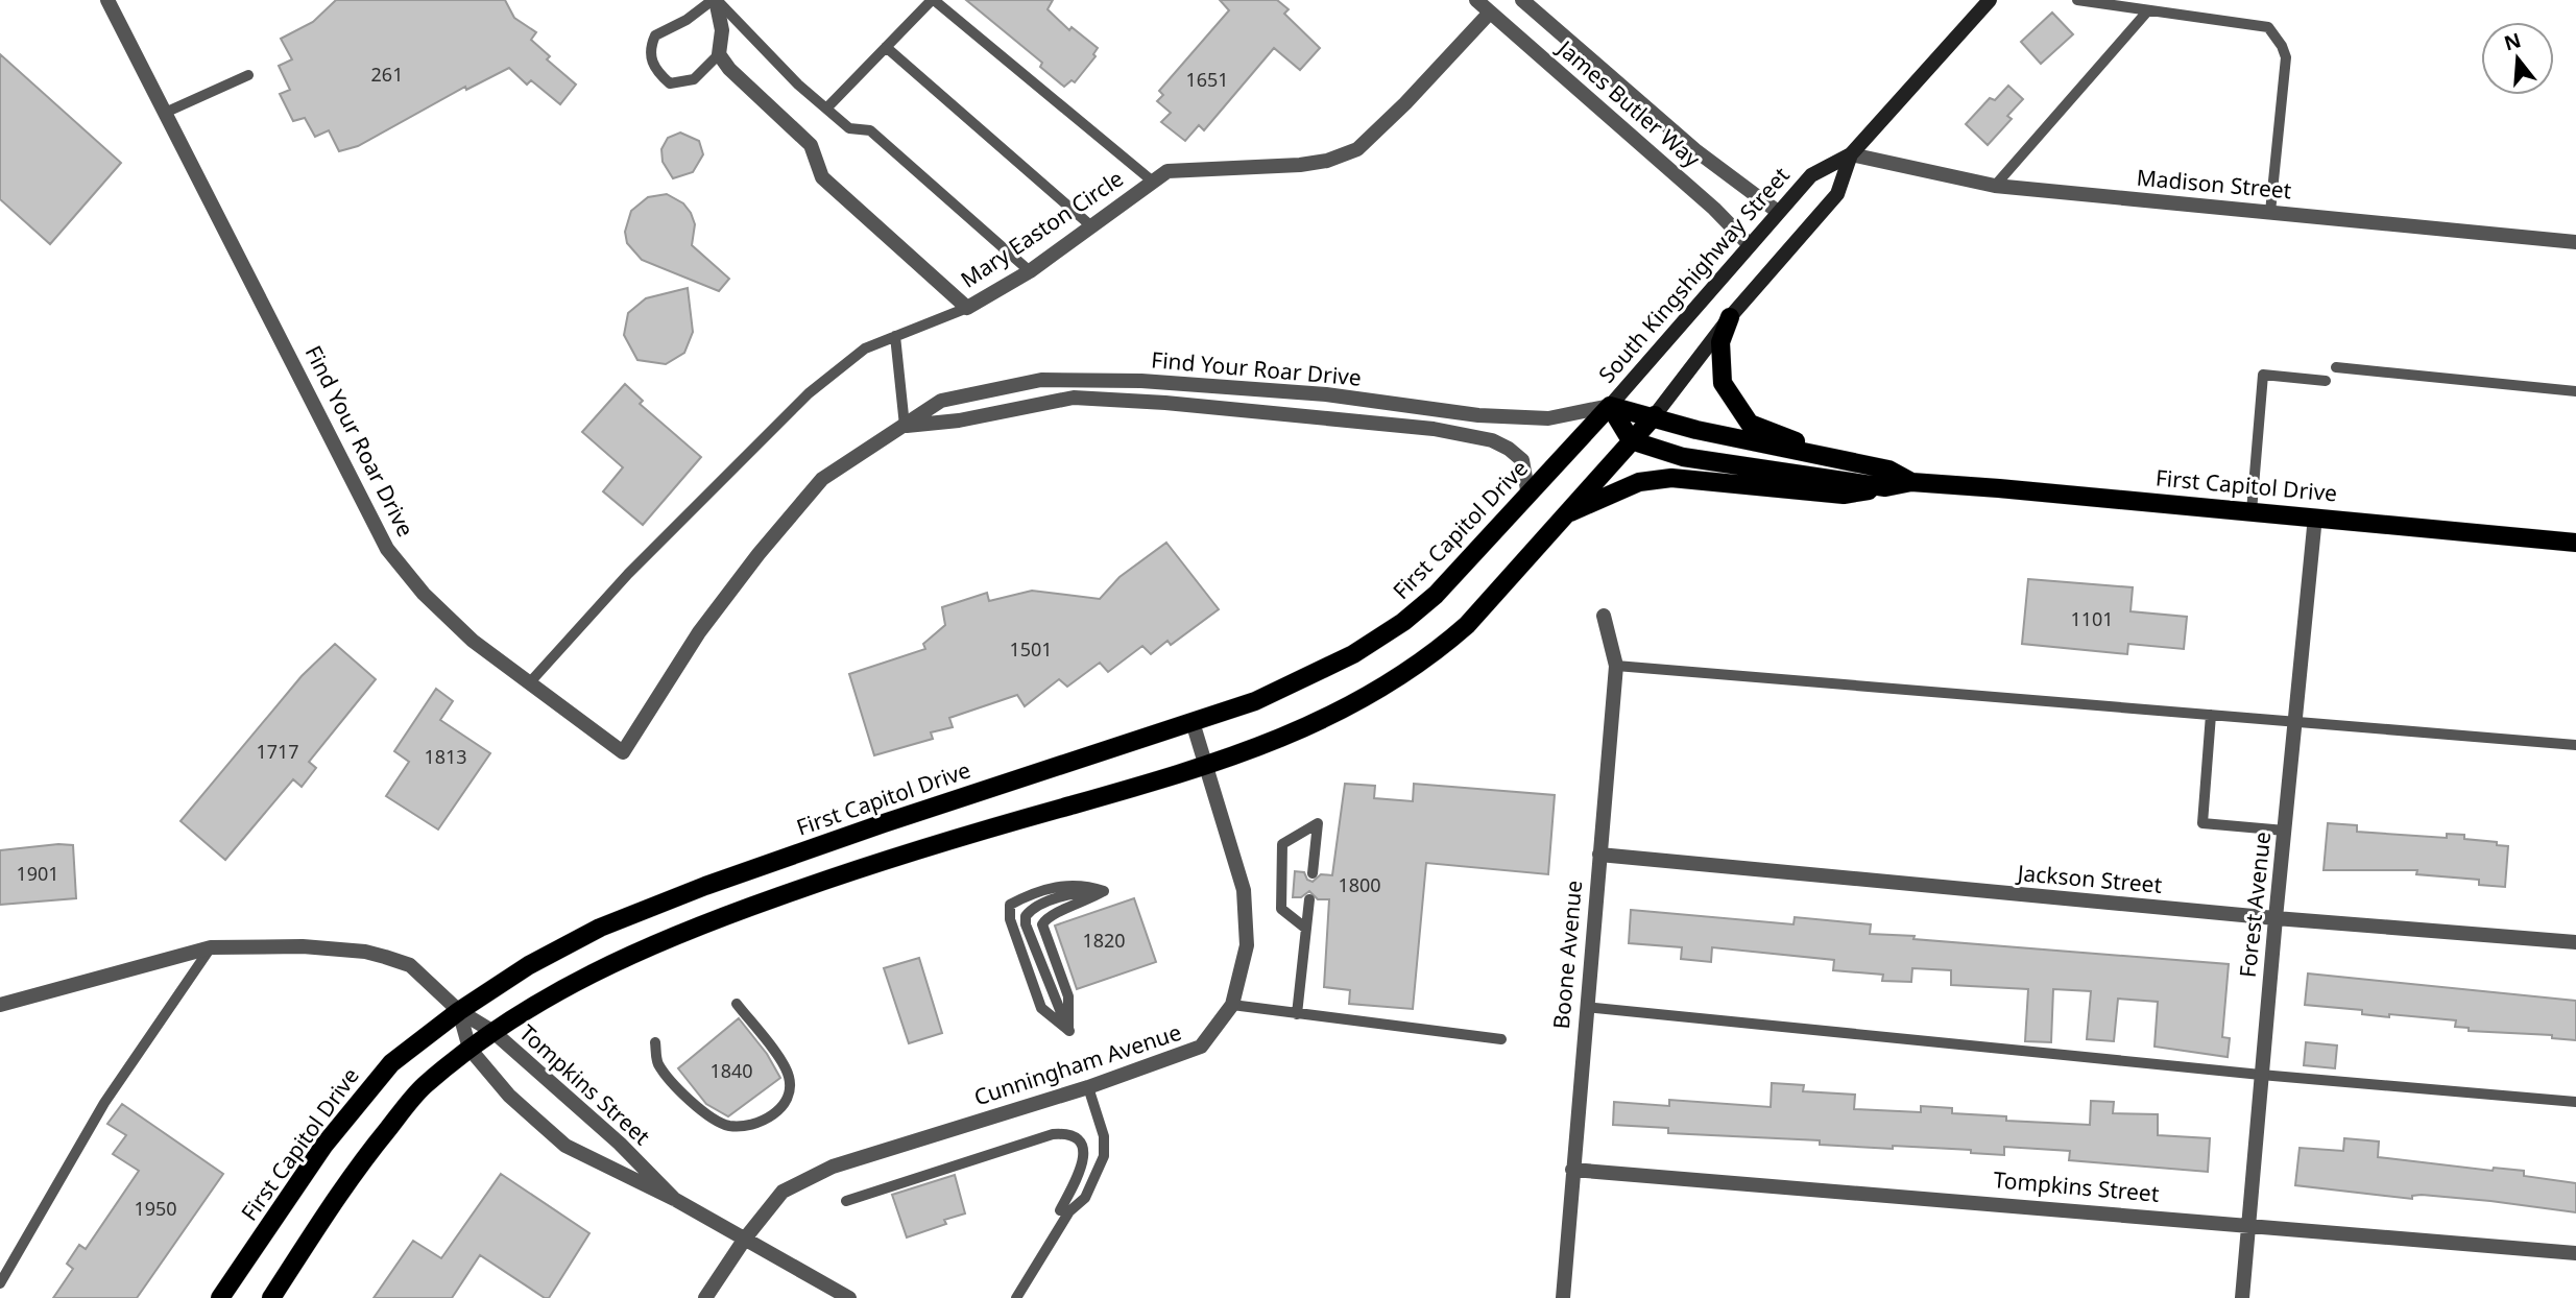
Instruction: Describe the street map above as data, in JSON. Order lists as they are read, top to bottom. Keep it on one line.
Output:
{"streets":{"main road":["South Kingshighway Street","First Capitol Drive"],"street":["James Butler Way","Madison Street","Mary Easton Circle","Find Your Roar Drive","Jackson Street","Forest Avenue","Boone Avenue","Cunningham Avenue","Tompkins Street"]},"crossings":[["James Butler Way","Mary Easton Circle"],["James Butler Way","South Kingshighway Street"],["Madison Street","South Kingshighway Street"],["South Kingshighway Street","Find Your Roar Drive"],["South Kingshighway Street","First Capitol Drive"],["Find Your Roar Drive","First Capitol Drive"],["First Capitol Drive","Forest Avenue"],["First Capitol Drive","Cunningham Avenue"],["First Capitol Drive","Tompkins Street"],["Jackson Street","Forest Avenue"],["Jackson Street","Boone Avenue"],["Forest Avenue","Tompkins Street"],["Boone Avenue","Tompkins Street"],["Cunningham Avenue","Tompkins Street"]],"house_numbers":["261","1651","1101","1501","1717","1813","1901","1800","1820","1840","1950"],"north":"top"}
